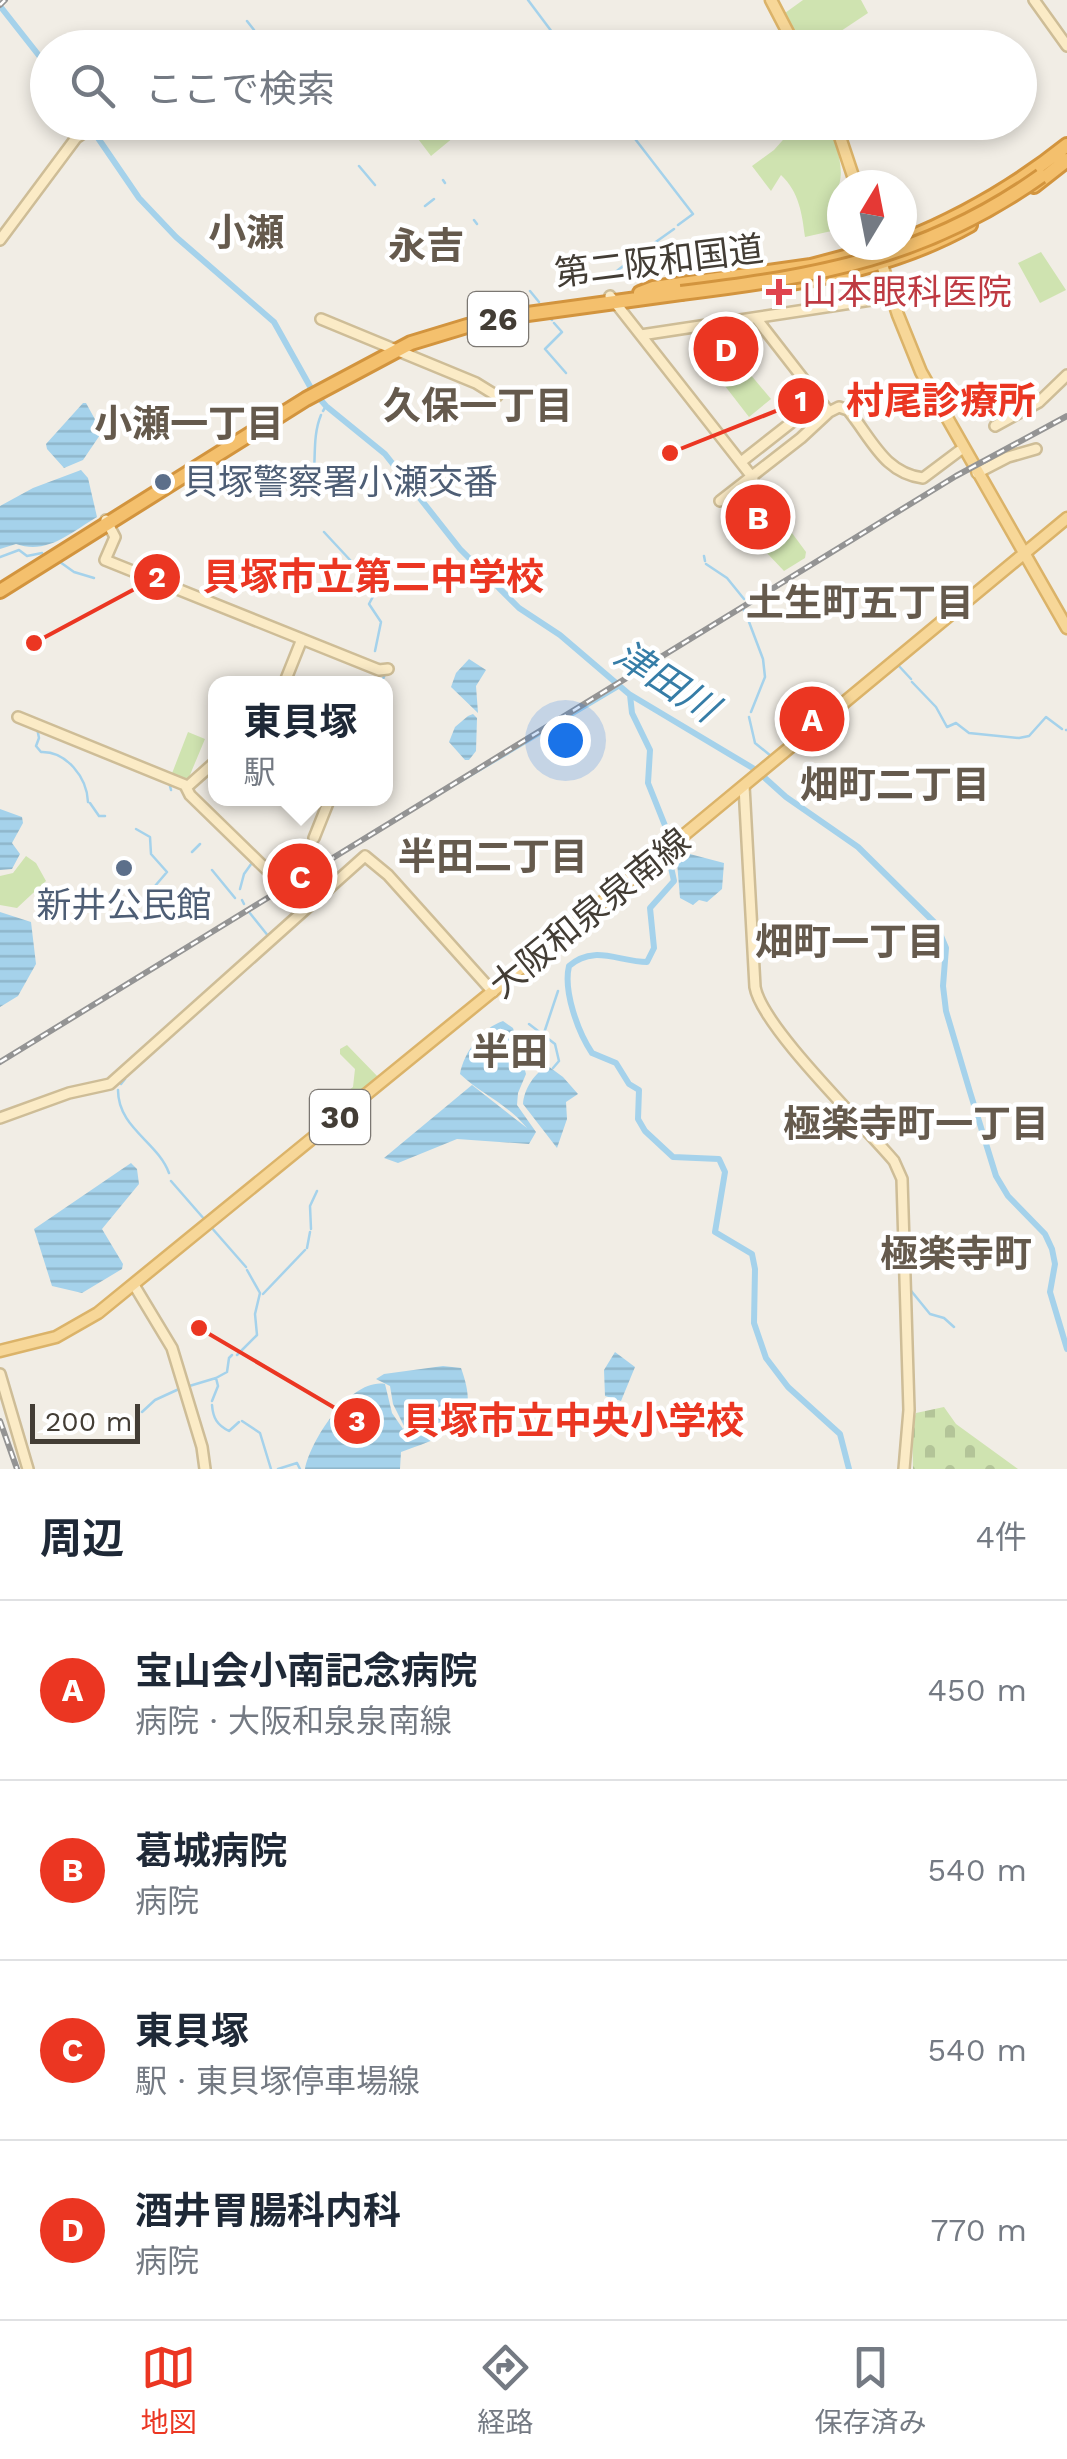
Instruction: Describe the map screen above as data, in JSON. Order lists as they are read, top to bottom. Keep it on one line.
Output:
{"streets":{"highway":["第二阪和国道","26"],"main road":["大阪和泉泉南線","30"]},"crossings":[["第二阪和国道","26"]],"districts":["小瀬","永吉","久保一丁目","小瀬一丁目","土生町五丁目","畑町二丁目","半田二丁目","畑町一丁目","半田","極楽寺町一丁目","極楽寺町"],"water":["津田川"],"places":{"health":["山本眼科医院"],"other":["村尾診療所","貝塚警察署小瀬交番","貝塚市立第二中学校","新井公民館","貝塚市立中央小学校"]},"scale_bar":"200 m","north":"top","page":{"search":"ここで検索","pins":["D","B","A","C"],"popup":["東貝塚","駅"],"scale":"200 m","heading":["周辺","4件"],"list":[{"mark":"A","name":"宝山会小南記念病院","note":"病院 · 大阪和泉泉南線","value":"450 m"},{"mark":"B","name":"葛城病院","note":"病院","value":"540 m"},{"mark":"C","name":"東貝塚","note":"駅 · 東貝塚停車場線","value":"540 m"},{"mark":"D","name":"酒井胃腸科内科","note":"病院","value":"770 m"}],"nav":["地図","経路","保存済み"]}}
